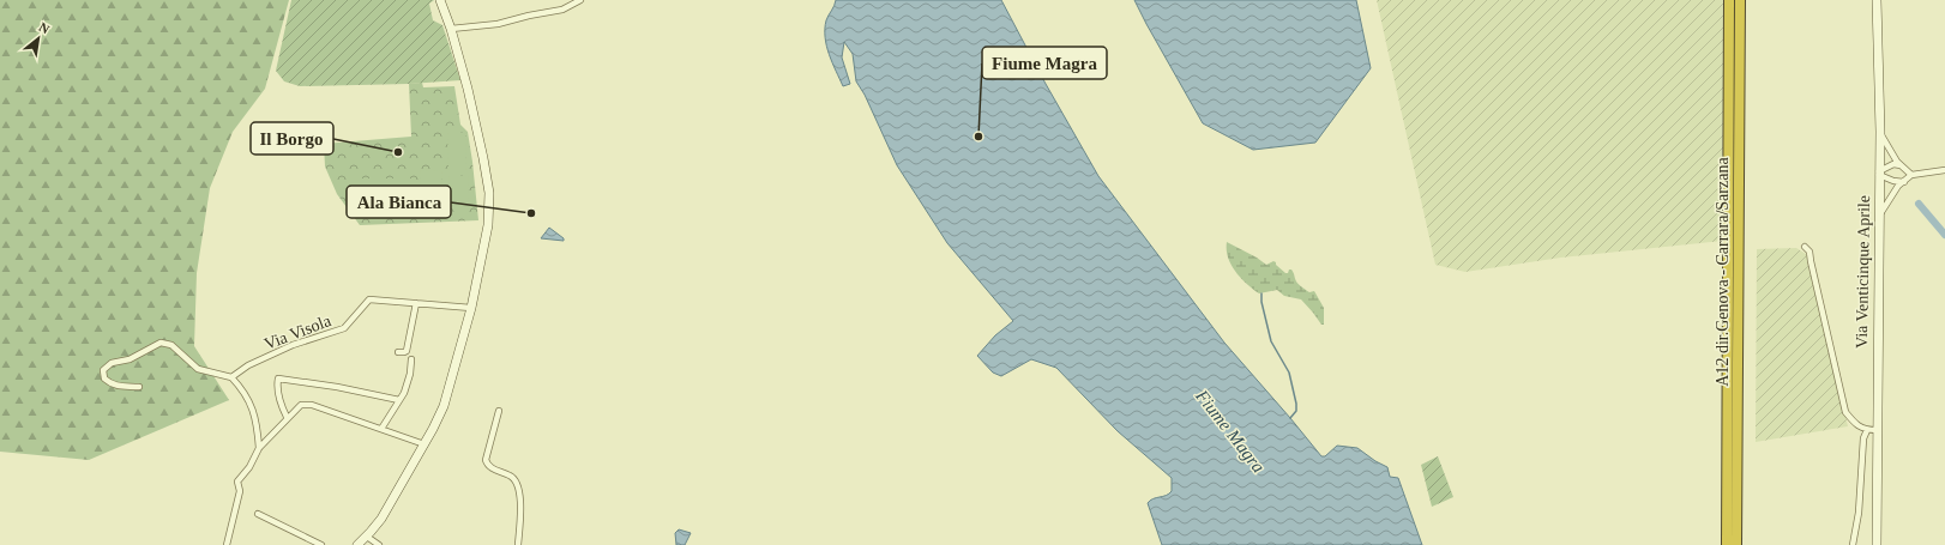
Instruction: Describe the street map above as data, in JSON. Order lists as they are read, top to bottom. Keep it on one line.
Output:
{"streets":{"highway":["A12 dir.Genova - Carrara/Sarzana"],"main road":["Via Venticinque Aprile"],"street":["Via Visola"]},"water":["Fiume Magra"],"places":["Fiume Magra","Il Borgo","Ala Bianca"],"north":"top right"}
